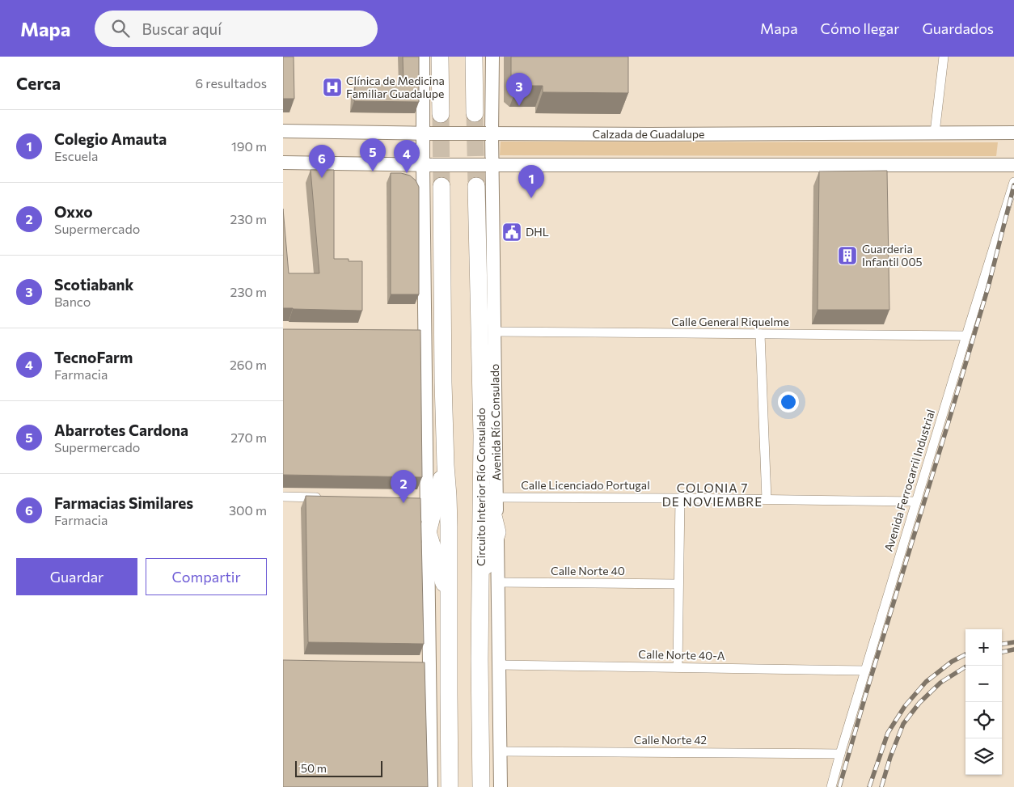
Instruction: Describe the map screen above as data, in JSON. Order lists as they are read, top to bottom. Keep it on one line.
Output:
{"streets":{"highway":["Circuito Interior Río Consulado"],"main road":["Calzada de Guadalupe","Avenida Río Consulado"],"street":["Calle General Riquelme","Avenida Ferrocarril Industrial","Calle Licenciado Portugal","Calle Norte 40","Calle Norte 40-A","Calle Norte 42"]},"crossings":[["Calzada de Guadalupe","Avenida Río Consulado"],["Calle General Riquelme","Avenida Río Consulado"],["Calle General Riquelme","Avenida Ferrocarril Industrial"],["Avenida Río Consulado","Calle Licenciado Portugal"],["Avenida Río Consulado","Calle Norte 40"],["Avenida Río Consulado","Calle Norte 40-A"],["Avenida Río Consulado","Calle Norte 42"],["Avenida Ferrocarril Industrial","Calle Licenciado Portugal"],["Avenida Ferrocarril Industrial","Calle Norte 40-A"],["Avenida Ferrocarril Industrial","Calle Norte 42"]],"districts":["COLONIA 7 DE NOVIEMBRE"],"places":{"hospital":["Clínica de Medicina Familiar Guadalupe"],"public building":["DHL"],"building":["Guarderia Infantil 005"]},"scale_bar":"50 m","page":{"header":"Mapa","search":"Buscar aquí","nav":["Mapa","Cómo llegar","Guardados"],"heading":["Cerca","6 resultados"],"pins":["3","5","4","6","1","2"],"list":[{"mark":"1","name":"Colegio Amauta","note":"Escuela","value":"190 m"},{"mark":"2","name":"Oxxo","note":"Supermercado","value":"230 m"},{"mark":"3","name":"Scotiabank","note":"Banco","value":"230 m"},{"mark":"4","name":"TecnoFarm","note":"Farmacia","value":"260 m"},{"mark":"5","name":"Abarrotes Cardona","note":"Supermercado","value":"270 m"},{"mark":"6","name":"Farmacias Similares","note":"Farmacia","value":"300 m"}],"buttons":["Guardar","Compartir"],"map_buttons":["+","−"],"scale":"50 m"}}
